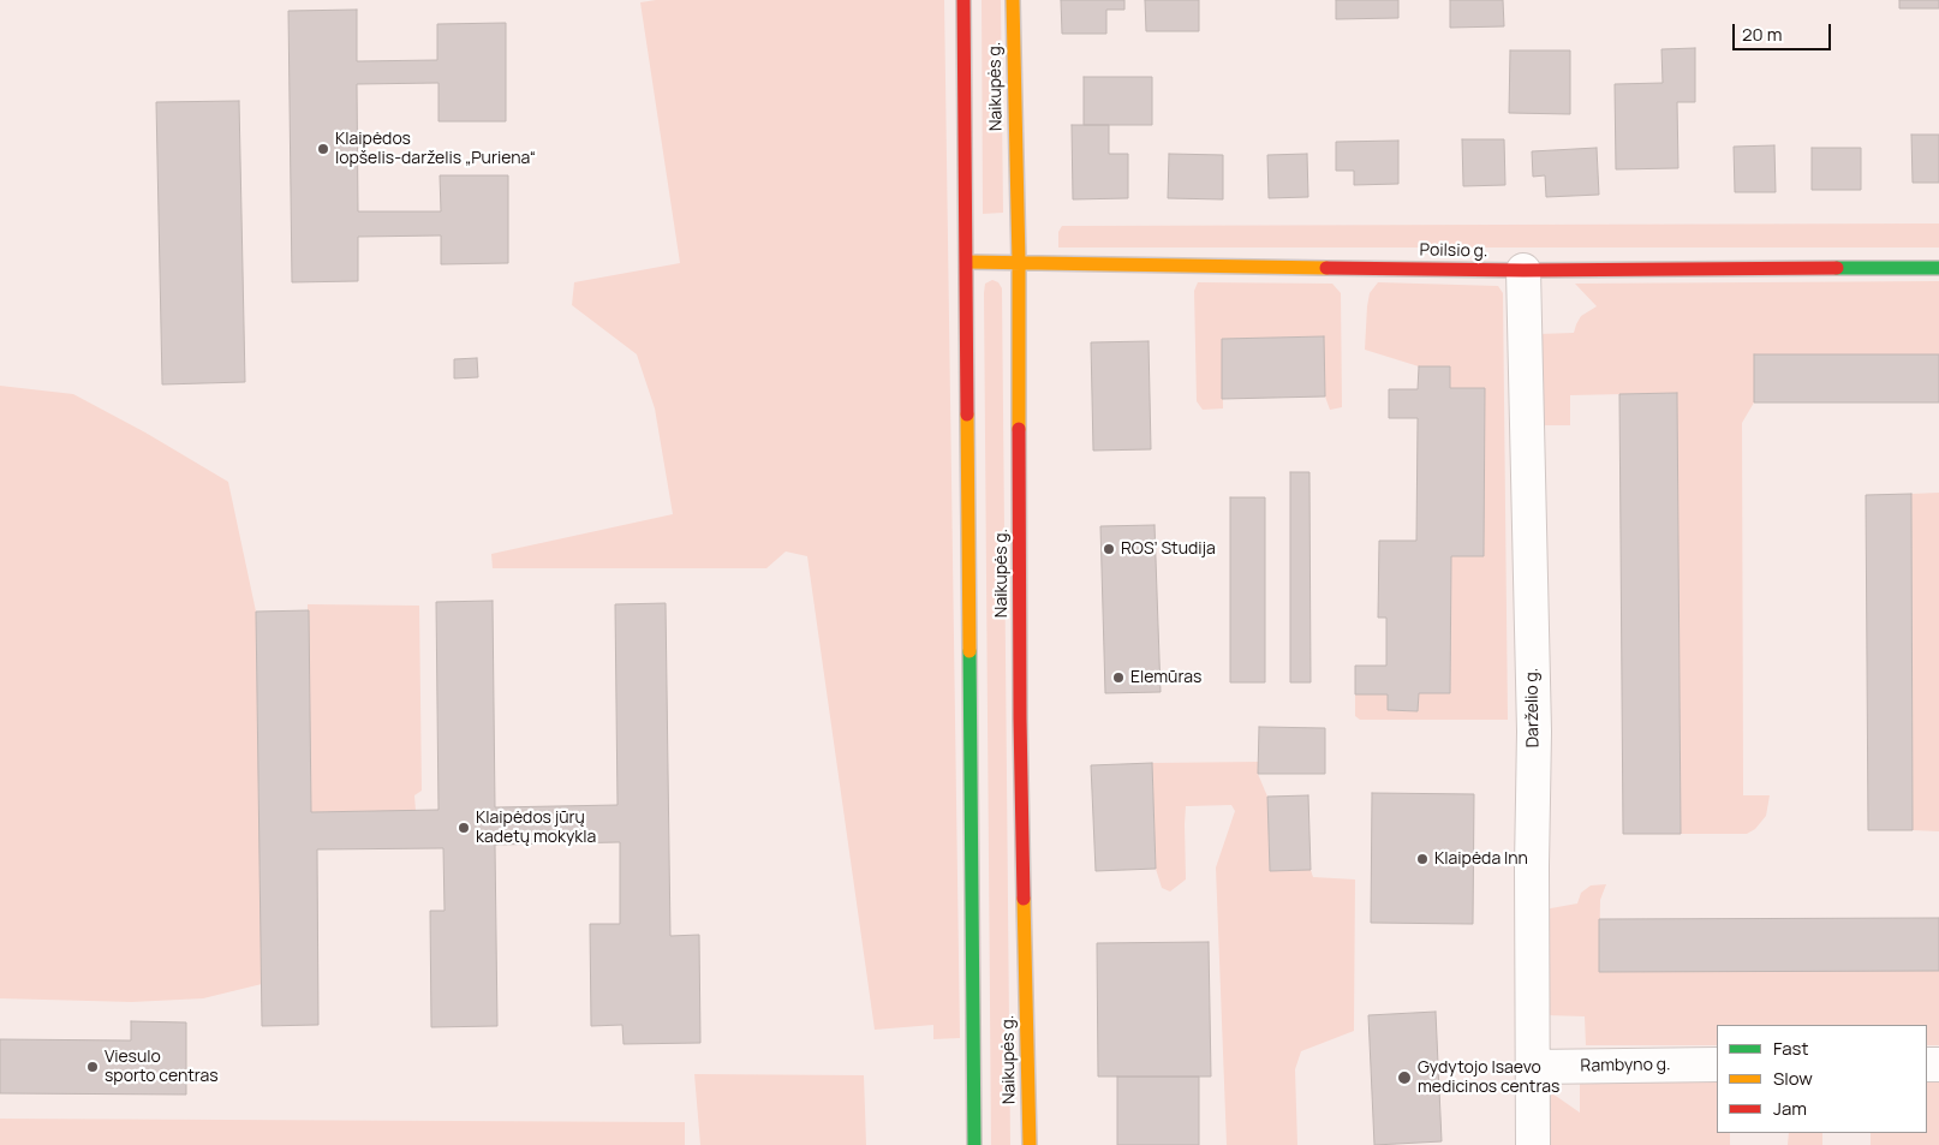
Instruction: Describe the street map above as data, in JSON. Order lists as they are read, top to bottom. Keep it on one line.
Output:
{"streets":{"street":["Naikupės g.","Poilsio g.","Darželio g.","Rambyno g."]},"crossings":[["Naikupės g.","Poilsio g."],["Poilsio g.","Darželio g."],["Darželio g.","Rambyno g."]],"places":["Klaipėdos lopšelis-darželis „Puriena“","ROS’ Studija","Elemūras","Klaipėdos jūrų kadetų mokykla","Klaipėda Inn","Viesulo sporto centras","Gydytojo Isaevo medicinos centras"],"legend":["Fast","Slow","Jam"],"scale_bar":"20 m"}
